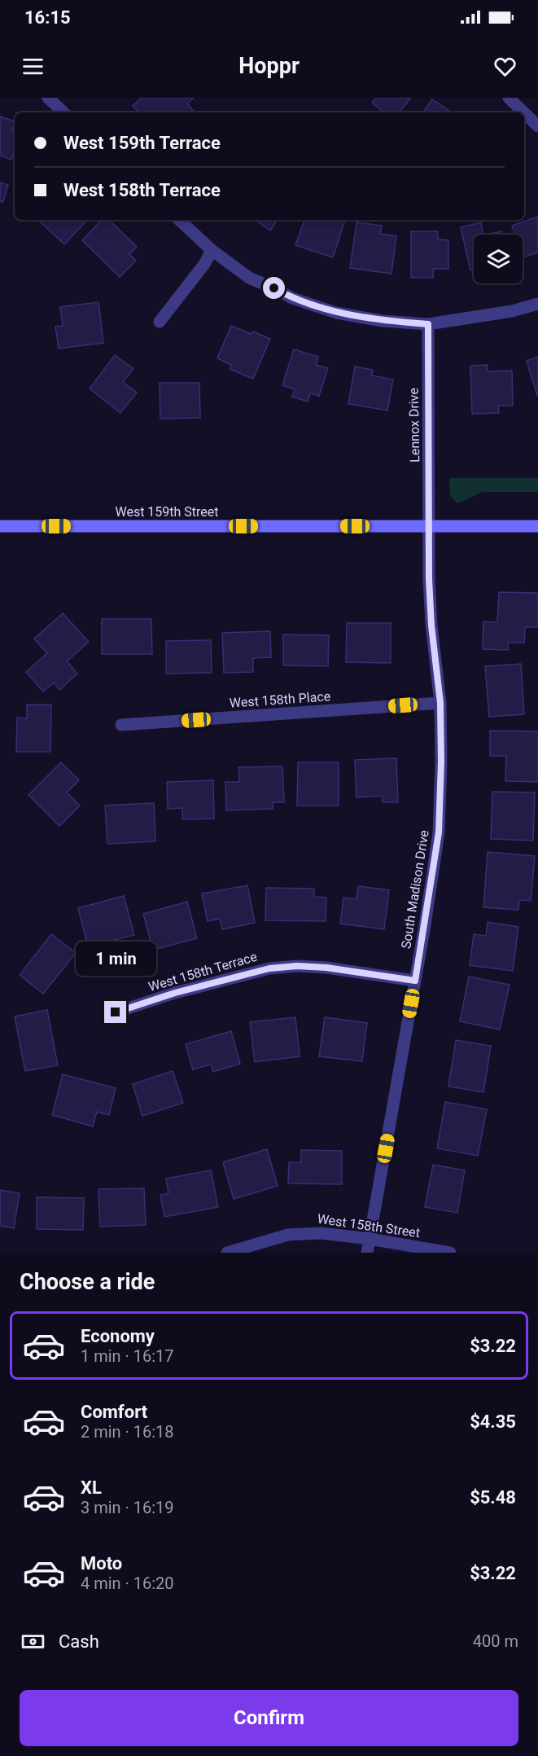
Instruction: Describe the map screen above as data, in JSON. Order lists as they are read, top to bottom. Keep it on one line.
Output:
{"streets":{"main road":["West 159th Street"],"street":["Lennox Drive","West 158th Place","South Madison Drive","West 158th Terrace","West 158th Street"]},"crossings":[["Lennox Drive","West 159th Street"],["Lennox Drive","South Madison Drive"],["West 159th Street","South Madison Drive"],["West 158th Place","South Madison Drive"],["South Madison Drive","West 158th Terrace"],["South Madison Drive","West 158th Street"]],"page":{"status":"16:15","header":"Hoppr","banner":["West 159th Terrace","West 158th Terrace"],"bubble":"1 min","heading":"Choose a ride","list":[{"name":"Economy","note":"1 min · 16:17","value":"$3.22"},{"name":"Comfort","note":"2 min · 16:18","value":"$4.35"},{"name":"XL","note":"3 min · 16:19","value":"$5.48"},{"name":"Moto","note":"4 min · 16:20","value":"$3.22"}],"pay":["Cash","400 m"],"buttons":"Confirm"}}
